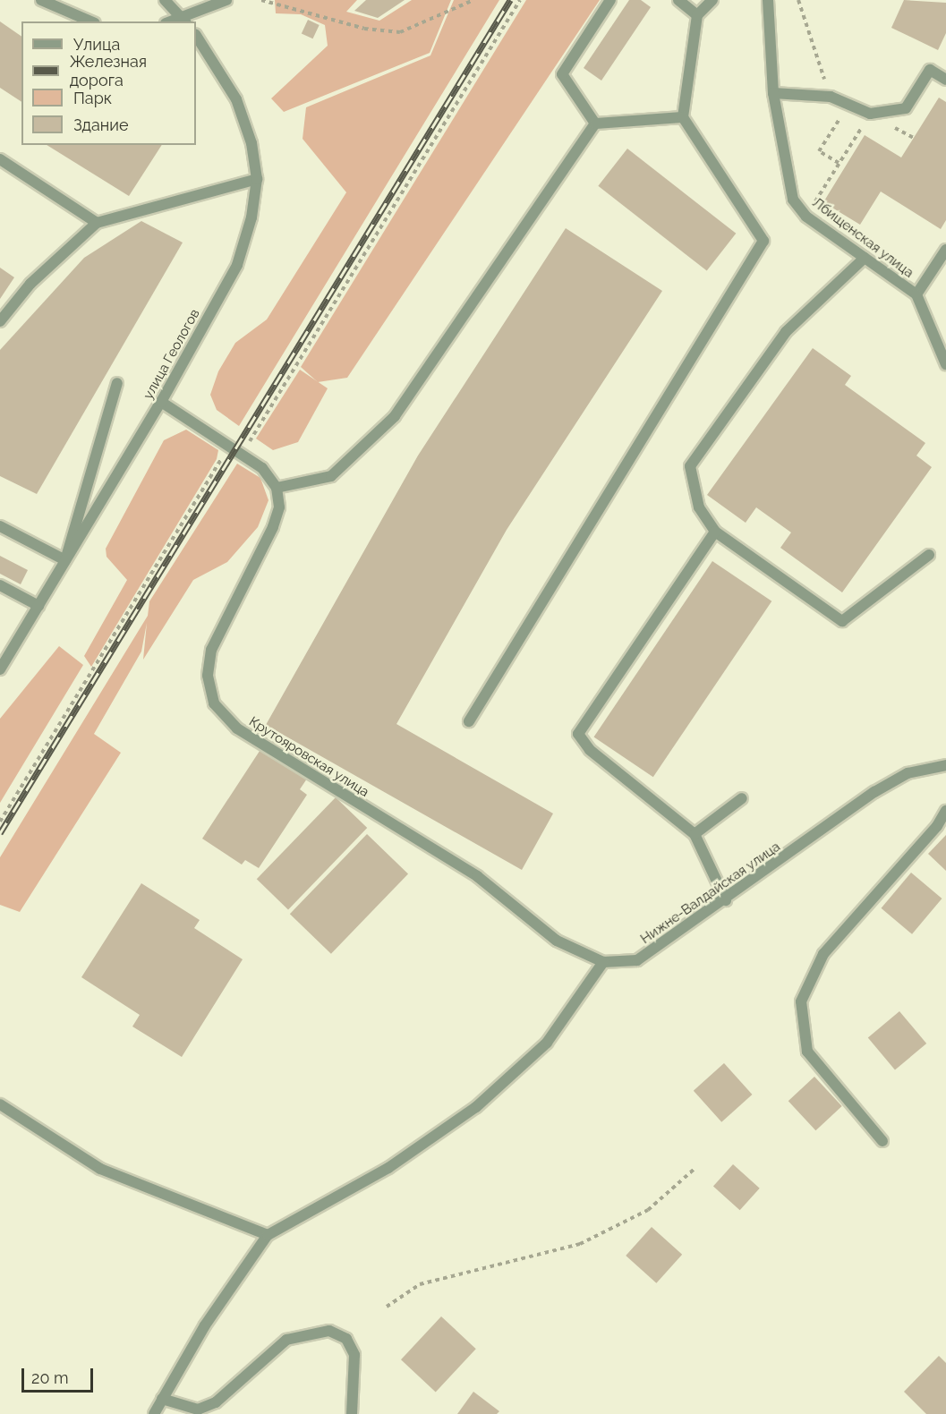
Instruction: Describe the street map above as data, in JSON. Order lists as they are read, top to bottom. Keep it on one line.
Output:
{"streets":{"street":["Лбищенская улица","улица Геологов","Крутояровская улица","Нижне-Валдайская улица"]},"crossings":[["Крутояровская улица","Нижне-Валдайская улица"]],"legend":["Улица","Железная дорога","Парк","Здание"],"scale_bar":"20 m"}
